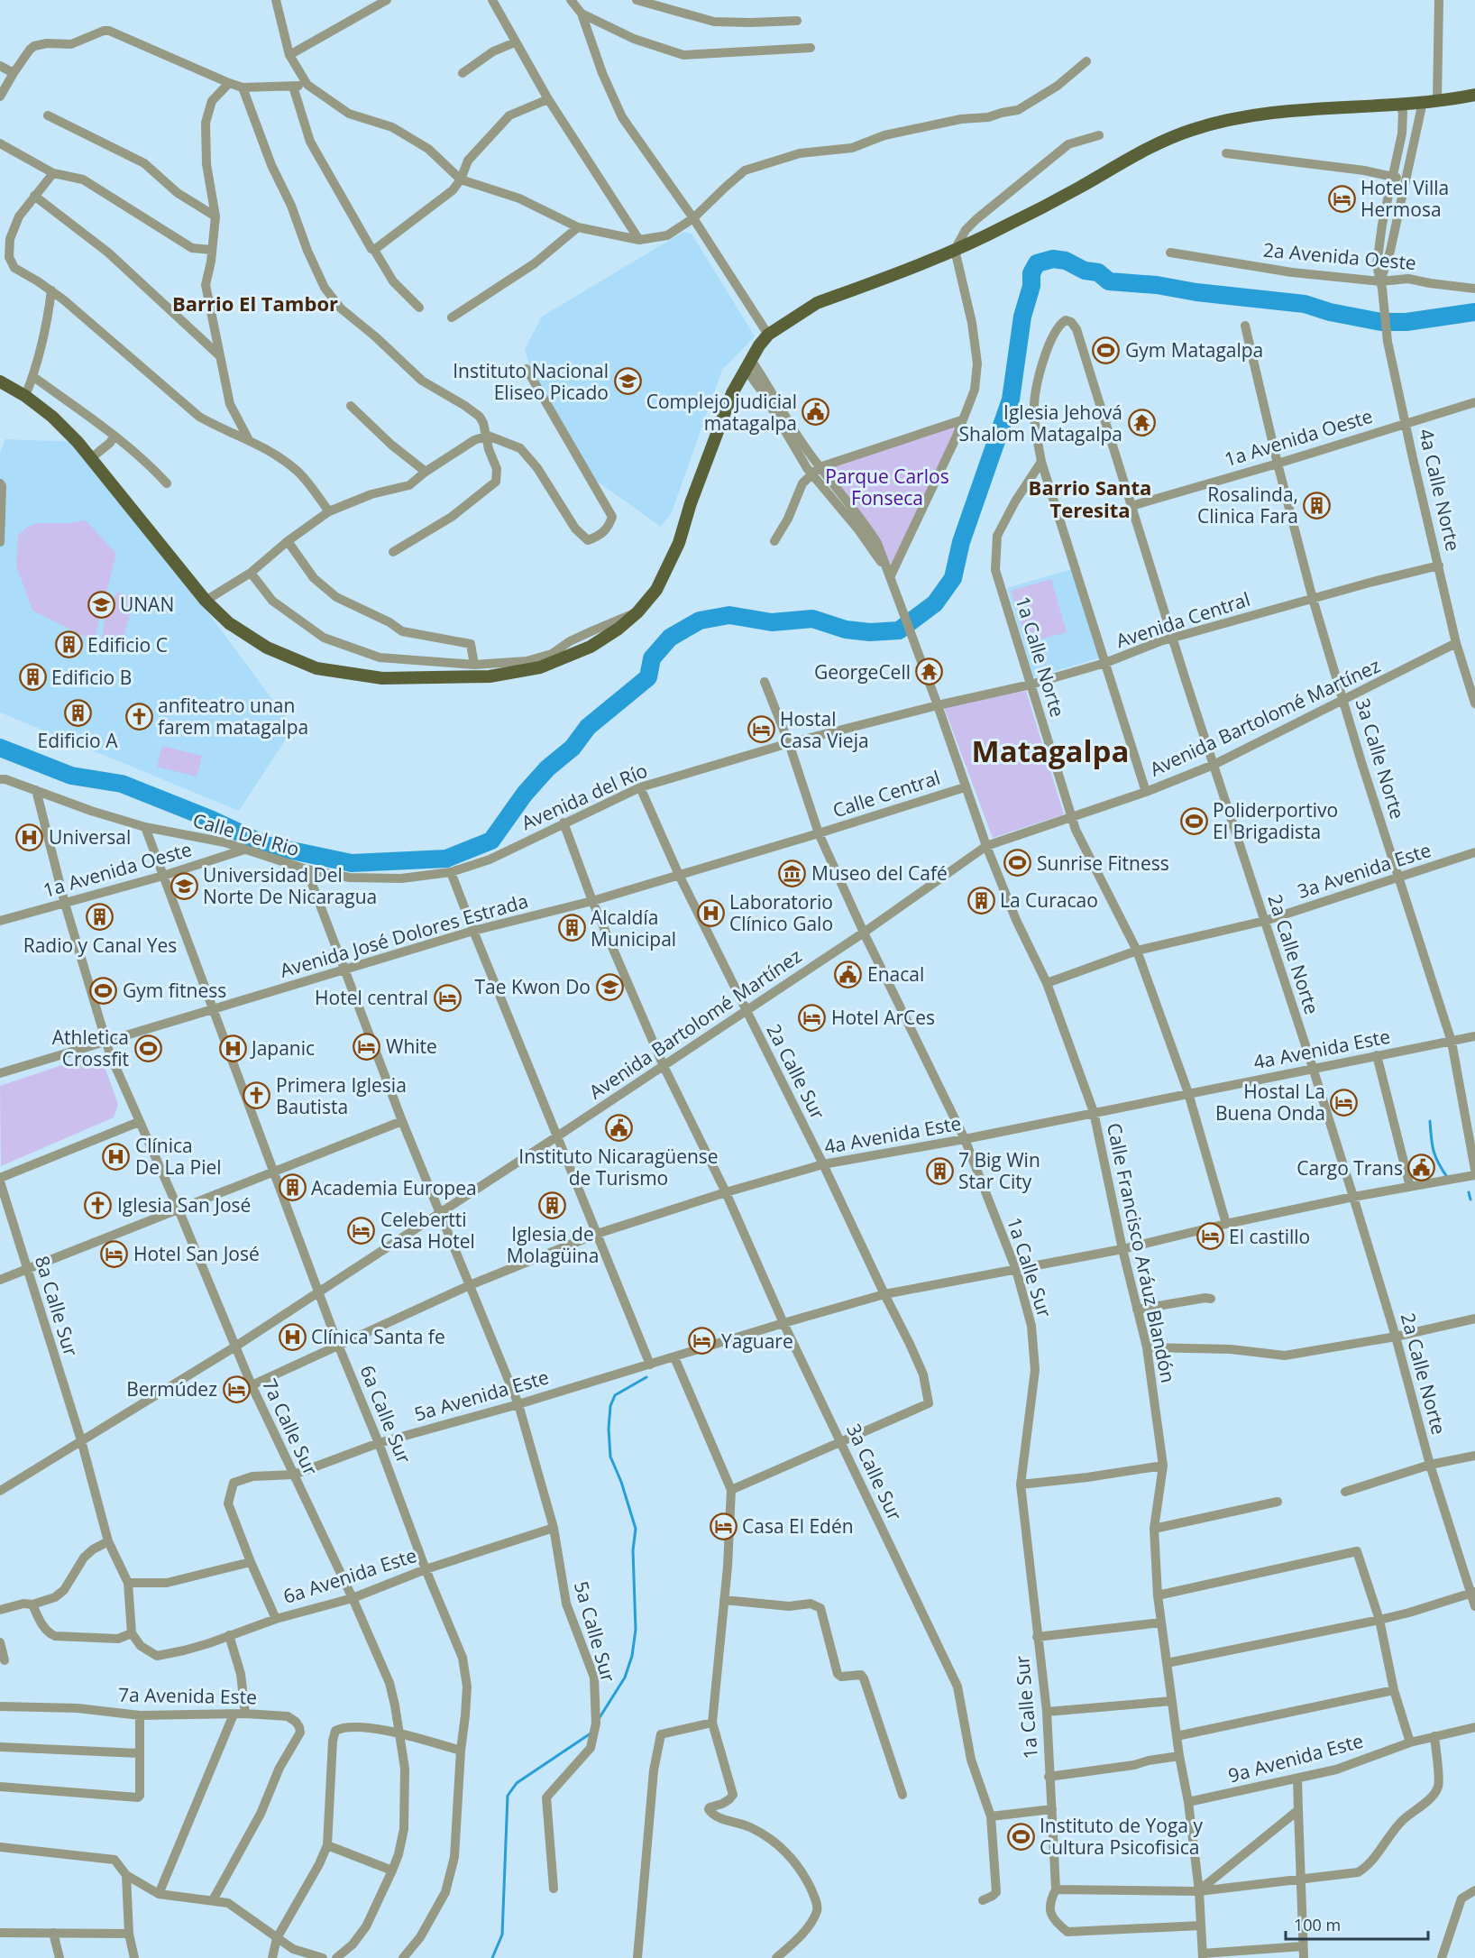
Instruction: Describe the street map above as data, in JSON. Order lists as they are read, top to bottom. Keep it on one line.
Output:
{"streets":{"street":["2a Avenida Oeste","1a Avenida Oeste","4a Calle Norte","Avenida Central","1a Calle Norte","Avenida Bartolomé Martínez","3a Calle Norte","Calle Central","Avenida del Río","Calle Del Rio","3a Avenida Este","Avenida José Dolores Estrada","2a Calle Norte","4a Avenida Este","2a Calle Sur","Calle Francisco Aráuz Blandón","1a Calle Sur","8a Calle Sur","5a Avenida Este","6a Calle Sur","7a Calle Sur","3a Calle Sur","6a Avenida Este","5a Calle Sur","7a Avenida Este","9a Avenida Este"]},"crossings":[["2a Avenida Oeste","4a Calle Norte"],["1a Avenida Oeste","4a Calle Norte"],["1a Avenida Oeste","3a Calle Norte"],["1a Avenida Oeste","Calle Del Rio"],["1a Avenida Oeste","2a Calle Norte"],["1a Avenida Oeste","6a Calle Sur"],["1a Avenida Oeste","7a Calle Sur"],["4a Calle Norte","Avenida Central"],["4a Calle Norte","Avenida Bartolomé Martínez"],["Avenida Central","1a Calle Norte"],["Avenida Central","3a Calle Norte"],["Avenida Central","Avenida del Río"],["Avenida Central","2a Calle Norte"],["Avenida Central","Calle Francisco Aráuz Blandón"],["1a Calle Norte","Avenida Bartolomé Martínez"],["1a Calle Norte","3a Avenida Este"],["1a Calle Norte","2a Calle Norte"],["1a Calle Norte","4a Avenida Este"],["1a Calle Norte","5a Avenida Este"],["Avenida Bartolomé Martínez","3a Calle Norte"],["Avenida Bartolomé Martínez","2a Calle Norte"],["Avenida Bartolomé Martínez","2a Calle Sur"],["Avenida Bartolomé Martínez","Calle Francisco Aráuz Blandón"],["Avenida Bartolomé Martínez","1a Calle Sur"],["Avenida Bartolomé Martínez","8a Calle Sur"],["Avenida Bartolomé Martínez","6a Calle Sur"],["Avenida Bartolomé Martínez","7a Calle Sur"],["Avenida Bartolomé Martínez","3a Calle Sur"],["Avenida Bartolomé Martínez","5a Calle Sur"],["3a Calle Norte","3a Avenida Este"],["3a Calle Norte","4a Avenida Este"],["Calle Central","Avenida José Dolores Estrada"],["Calle Central","Calle Francisco Aráuz Blandón"],["Calle Central","1a Calle Sur"],["Avenida del Río","Calle Del Rio"],["Avenida del Río","2a Calle Sur"],["Avenida del Río","Calle Francisco Aráuz Blandón"],["Avenida del Río","1a Calle Sur"],["Avenida del Río","3a Calle Sur"],["Avenida del Río","5a Calle Sur"],["Calle Del Rio","6a Calle Sur"],["Calle Del Rio","5a Calle Sur"],["3a Avenida Este","2a Calle Norte"],["3a Avenida Este","Calle Francisco Aráuz Blandón"],["Avenida José Dolores Estrada","2a Calle Sur"],["Avenida José Dolores Estrada","1a Calle Sur"],["Avenida José Dolores Estrada","6a Calle Sur"],["Avenida José Dolores Estrada","7a Calle Sur"],["Avenida José Dolores Estrada","3a Calle Sur"],["Avenida José Dolores Estrada","5a Calle Sur"],["2a Calle Norte","4a Avenida Este"],["2a Calle Norte","5a Avenida Este"],["4a Avenida Este","2a Calle Sur"],["4a Avenida Este","Calle Francisco Aráuz Blandón"],["4a Avenida Este","1a Calle Sur"],["4a Avenida Este","6a Calle Sur"],["4a Avenida Este","3a Calle Sur"],["4a Avenida Este","5a Calle Sur"],["2a Calle Sur","5a Avenida Este"],["2a Calle Sur","3a Calle Sur"],["Calle Francisco Aráuz Blandón","1a Calle Sur"],["Calle Francisco Aráuz Blandón","5a Avenida Este"],["Calle Francisco Aráuz Blandón","9a Avenida Este"],["1a Calle Sur","5a Avenida Este"],["5a Avenida Este","6a Calle Sur"],["5a Avenida Este","7a Calle Sur"],["5a Avenida Este","3a Calle Sur"],["5a Avenida Este","5a Calle Sur"],["6a Calle Sur","6a Avenida Este"],["7a Calle Sur","6a Avenida Este"],["6a Avenida Este","5a Calle Sur"]],"districts":["Barrio El Tambor","Barrio Santa Teresita","Matagalpa"],"parks":["Parque Carlos Fonseca"],"places":{"hotel":["Hotel Villa Hermosa","Hostal Casa Vieja","Hotel central","Hotel ArCes","White","Hostal La Buena Onda","Celebertti Casa Hotel","El castillo","Hotel San José","Yaguare","Bermúdez","Casa El Edén"],"sports":["Gym Matagalpa","Poliderportivo El Brigadista","Sunrise Fitness","Gym fitness","Athletica Crossfit","Instituto de Yoga y Cultura Psicofisica"],"school or university":["Instituto Nacional Eliseo Picado","UNAN","Universidad Del Norte De Nicaragua","Tae Kwon Do"],"public building":["Complejo judicial matagalpa","Enacal","Instituto Nicaragüense de Turismo","Cargo Trans"],"temple":["Iglesia Jehová Shalom Matagalpa","GeorgeCell"],"building":["Rosalinda, Clinica Fara","Edificio C","Edificio B","Edificio A","La Curacao","Radio y Canal Yes","Alcaldía Municipal","7 Big Win Star City","Academia Europea","Iglesia de Molagüina"],"church":["anfiteatro unan farem matagalpa","Primera Iglesia Bautista","Iglesia San José"],"hospital":["Universal","Laboratorio Clínico Galo","Japanic","Clínica De La Piel","Clínica Santa fe"],"museum":["Museo del Café"]},"scale_bar":"100 m"}
